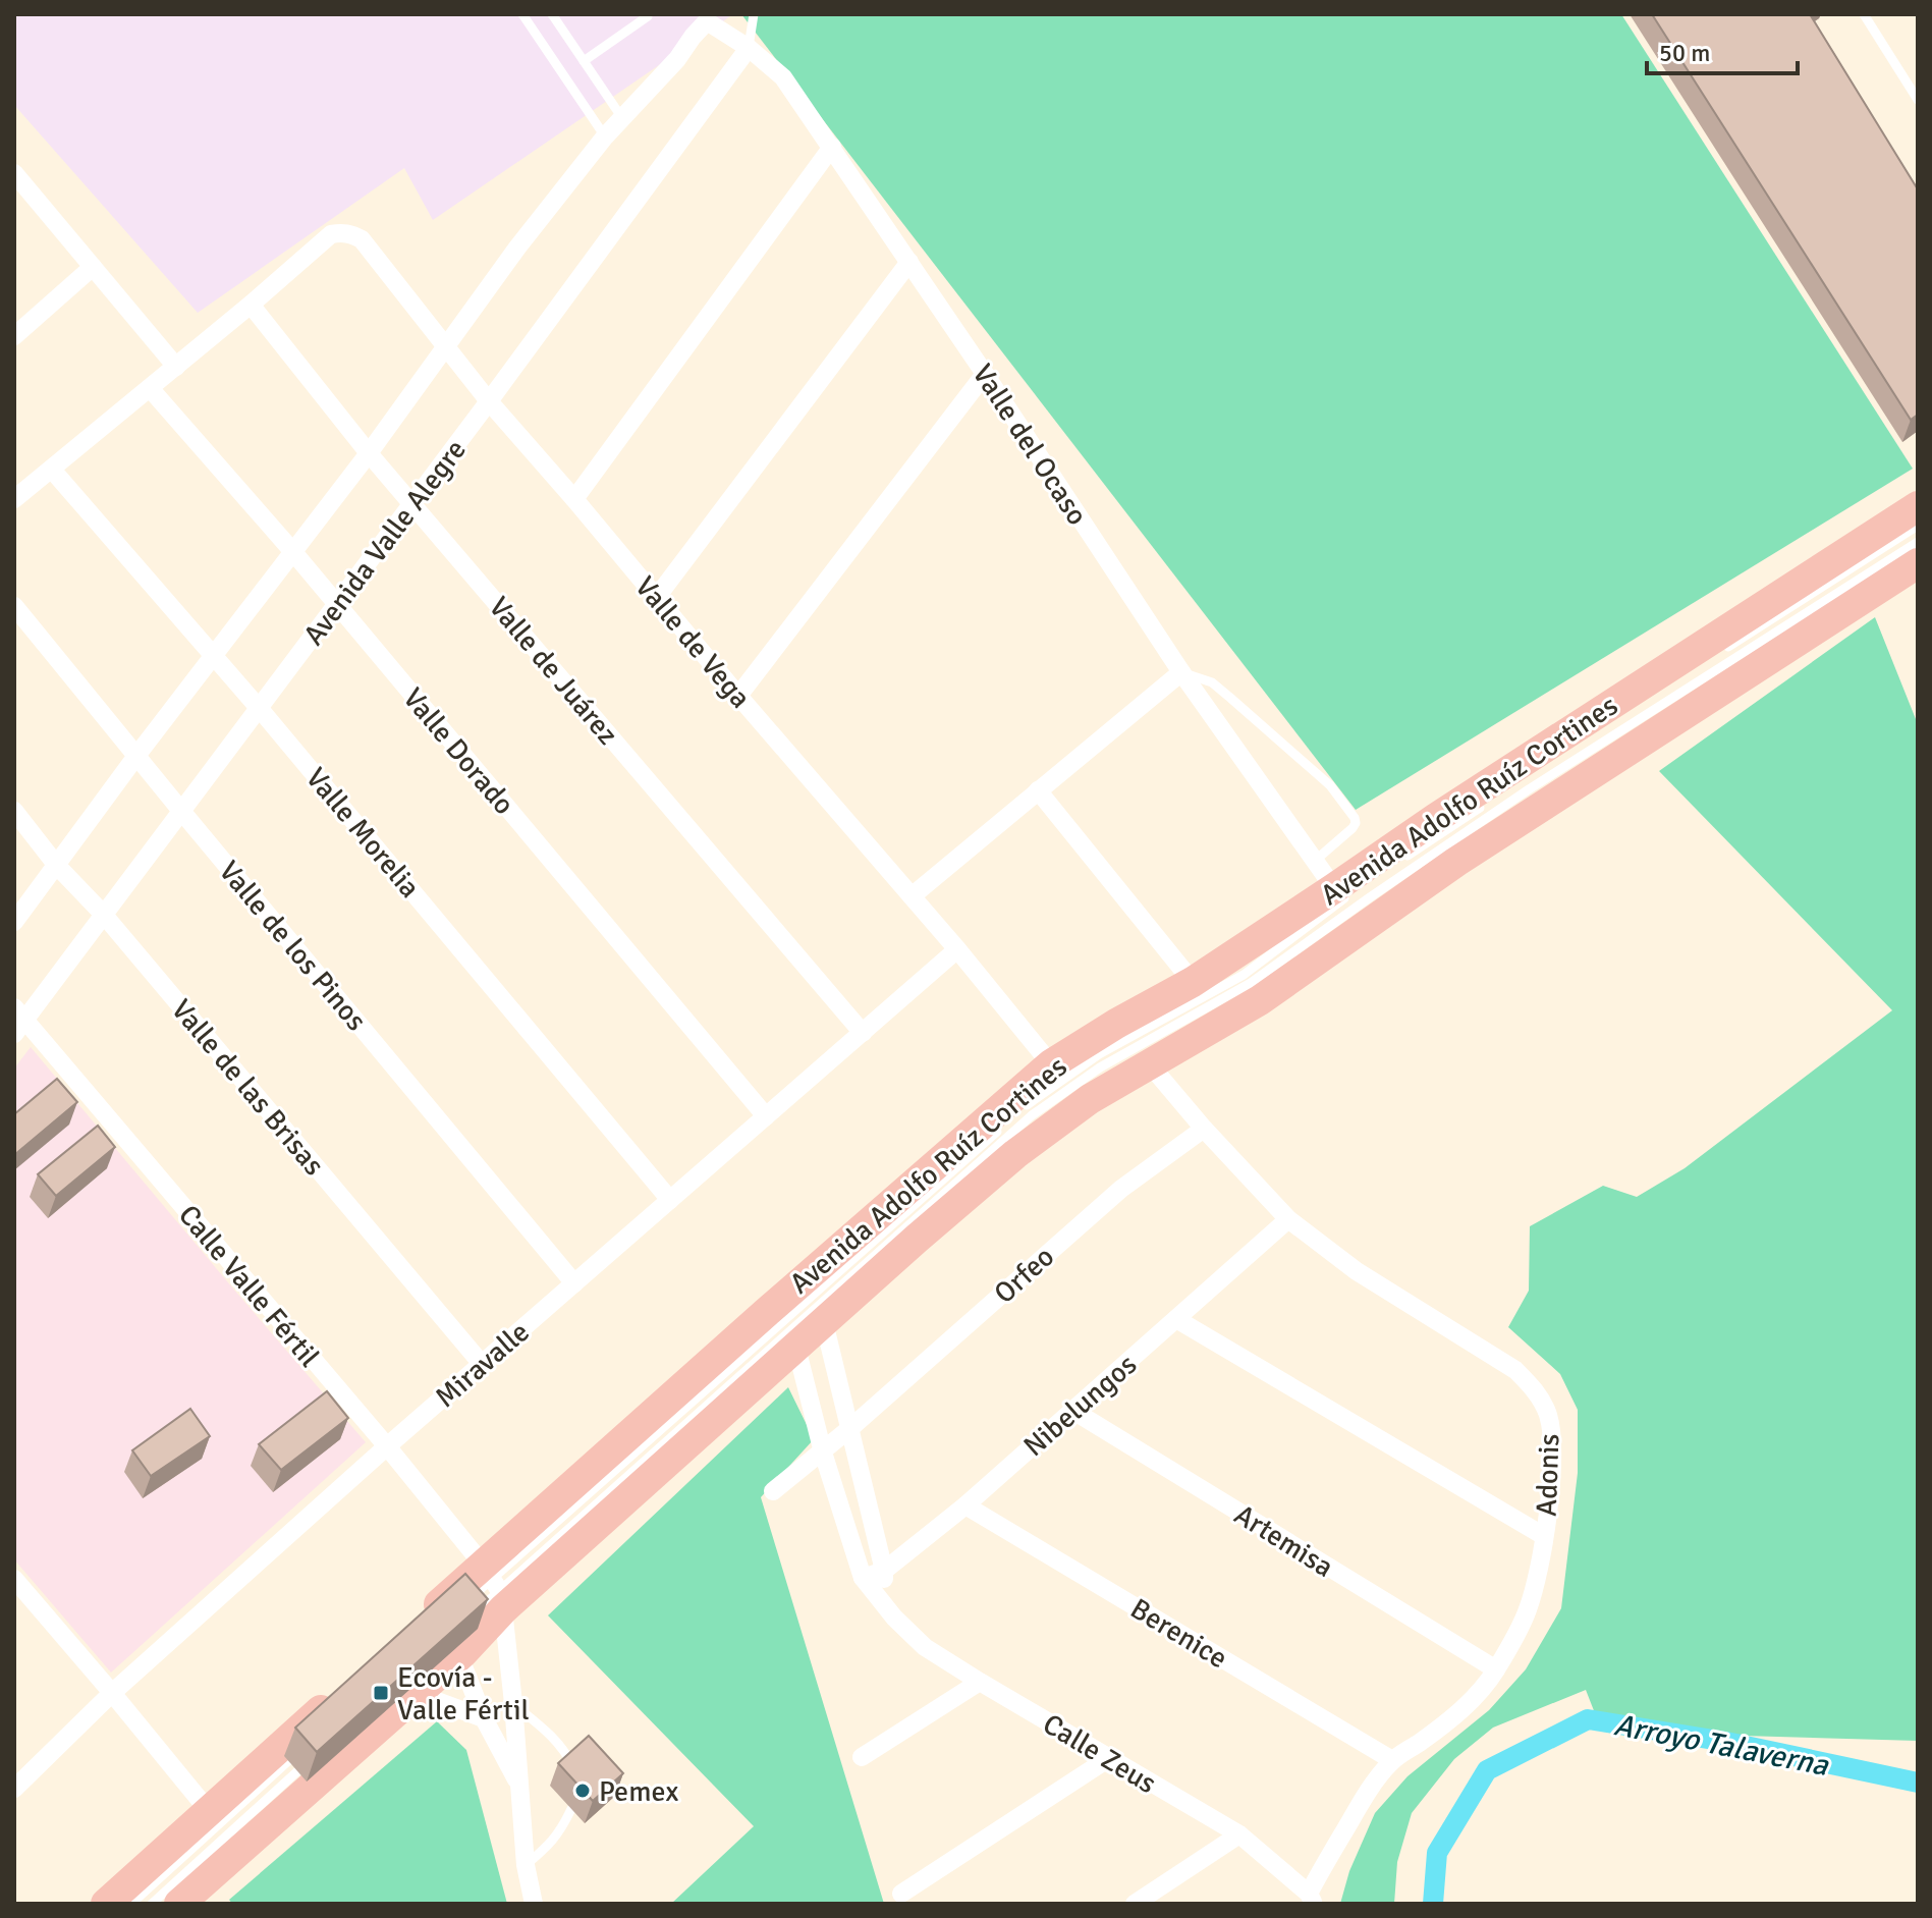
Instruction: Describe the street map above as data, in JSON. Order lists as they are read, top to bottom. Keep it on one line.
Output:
{"streets":{"main road":["Avenida Adolfo Ruíz Cortines"],"street":["Valle del Ocaso","Avenida Valle Alegre","Valle de Vega","Valle de Juárez","Valle Dorado","Valle Morelia","Valle de los Pinos","Valle de las Brisas","Orfeo","Calle Valle Fértil","Miravalle","Nibelungos","Adonis","Artemisa","Berenice","Calle Zeus"]},"crossings":[["Valle del Ocaso","Avenida Valle Alegre"],["Valle del Ocaso","Avenida Adolfo Ruíz Cortines"],["Avenida Valle Alegre","Valle de Vega"],["Avenida Valle Alegre","Valle de Juárez"],["Avenida Valle Alegre","Valle Dorado"],["Avenida Valle Alegre","Valle Morelia"],["Avenida Valle Alegre","Valle de los Pinos"],["Avenida Valle Alegre","Valle de las Brisas"],["Avenida Valle Alegre","Calle Valle Fértil"],["Valle de Vega","Valle de Juárez"],["Valle de Vega","Avenida Adolfo Ruíz Cortines"],["Valle de Vega","Miravalle"],["Valle de Juárez","Miravalle"],["Valle Dorado","Miravalle"],["Avenida Adolfo Ruíz Cortines","Calle Valle Fértil"],["Avenida Adolfo Ruíz Cortines","Adonis"],["Avenida Adolfo Ruíz Cortines","Calle Zeus"],["Valle Morelia","Miravalle"],["Valle de los Pinos","Miravalle"],["Valle de las Brisas","Miravalle"],["Orfeo","Adonis"],["Orfeo","Calle Zeus"],["Calle Valle Fértil","Miravalle"],["Nibelungos","Adonis"],["Nibelungos","Artemisa"],["Nibelungos","Berenice"],["Nibelungos","Calle Zeus"],["Adonis","Artemisa"],["Adonis","Berenice"],["Adonis","Calle Zeus"]],"water":["Arroyo Talaverna"],"places":{"transit":["Ecovía - Valle Fértil"],"other":["Pemex"]},"scale_bar":"50 m"}
